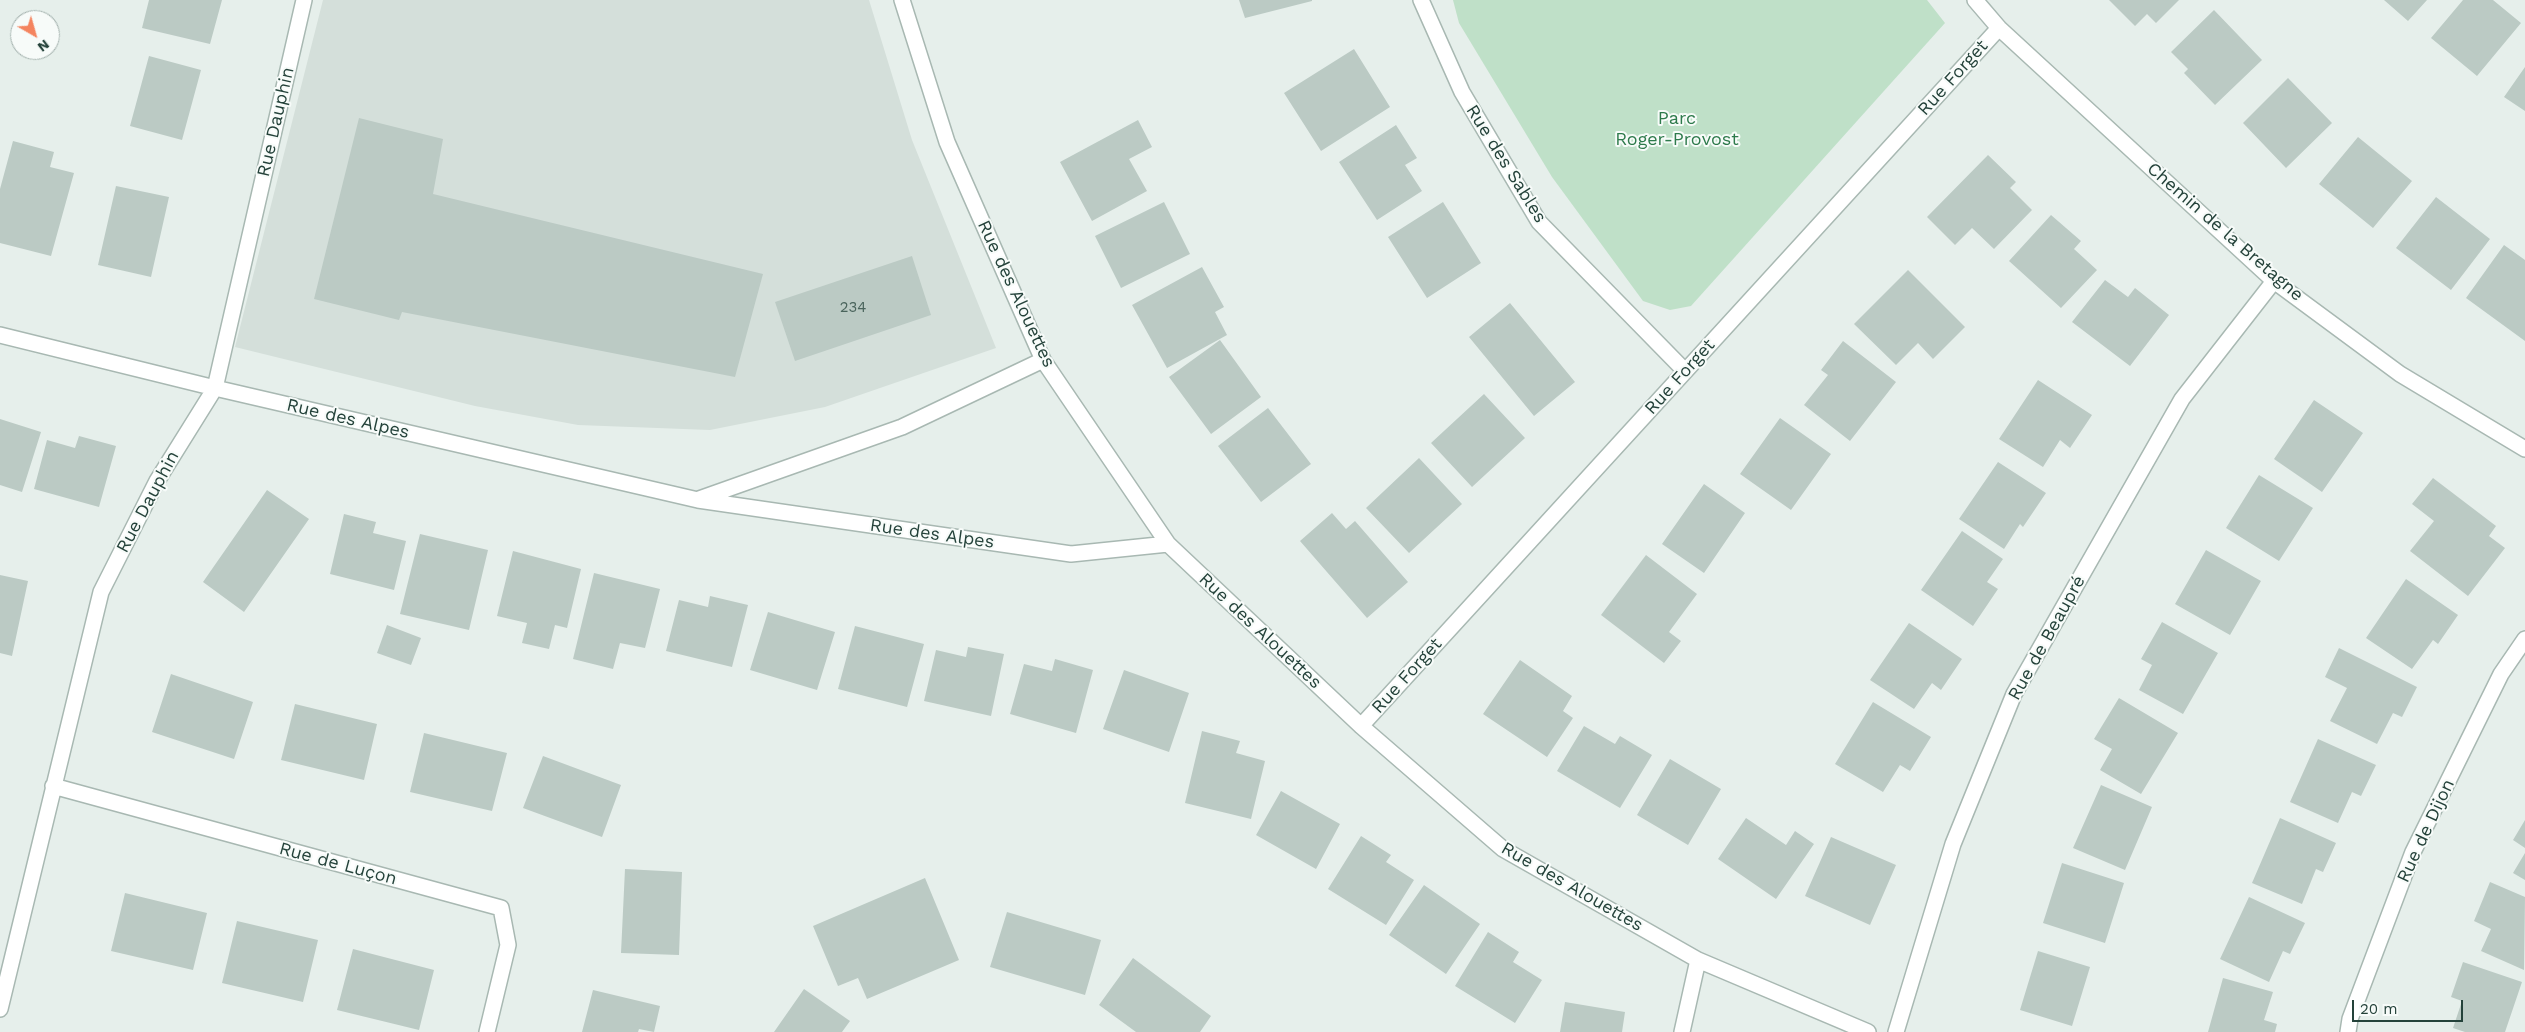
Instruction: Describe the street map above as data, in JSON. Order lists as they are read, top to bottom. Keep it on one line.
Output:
{"streets":{"street":["Rue Forget","Rue Dauphin","Rue des Sables","Chemin de la Bretagne","Rue des Alouettes","Rue des Alpes","Rue de Beaupré","Rue de Dijon","Rue de Luçon"]},"crossings":[["Rue Forget","Rue des Sables"],["Rue Forget","Chemin de la Bretagne"],["Rue Forget","Rue des Alouettes"],["Rue Dauphin","Rue des Alpes"],["Rue Dauphin","Rue de Luçon"],["Chemin de la Bretagne","Rue de Beaupré"],["Rue des Alouettes","Rue des Alpes"]],"parks":["Parc Roger-Provost"],"house_numbers":["234"],"scale_bar":"20 m","north":"bottom right"}
